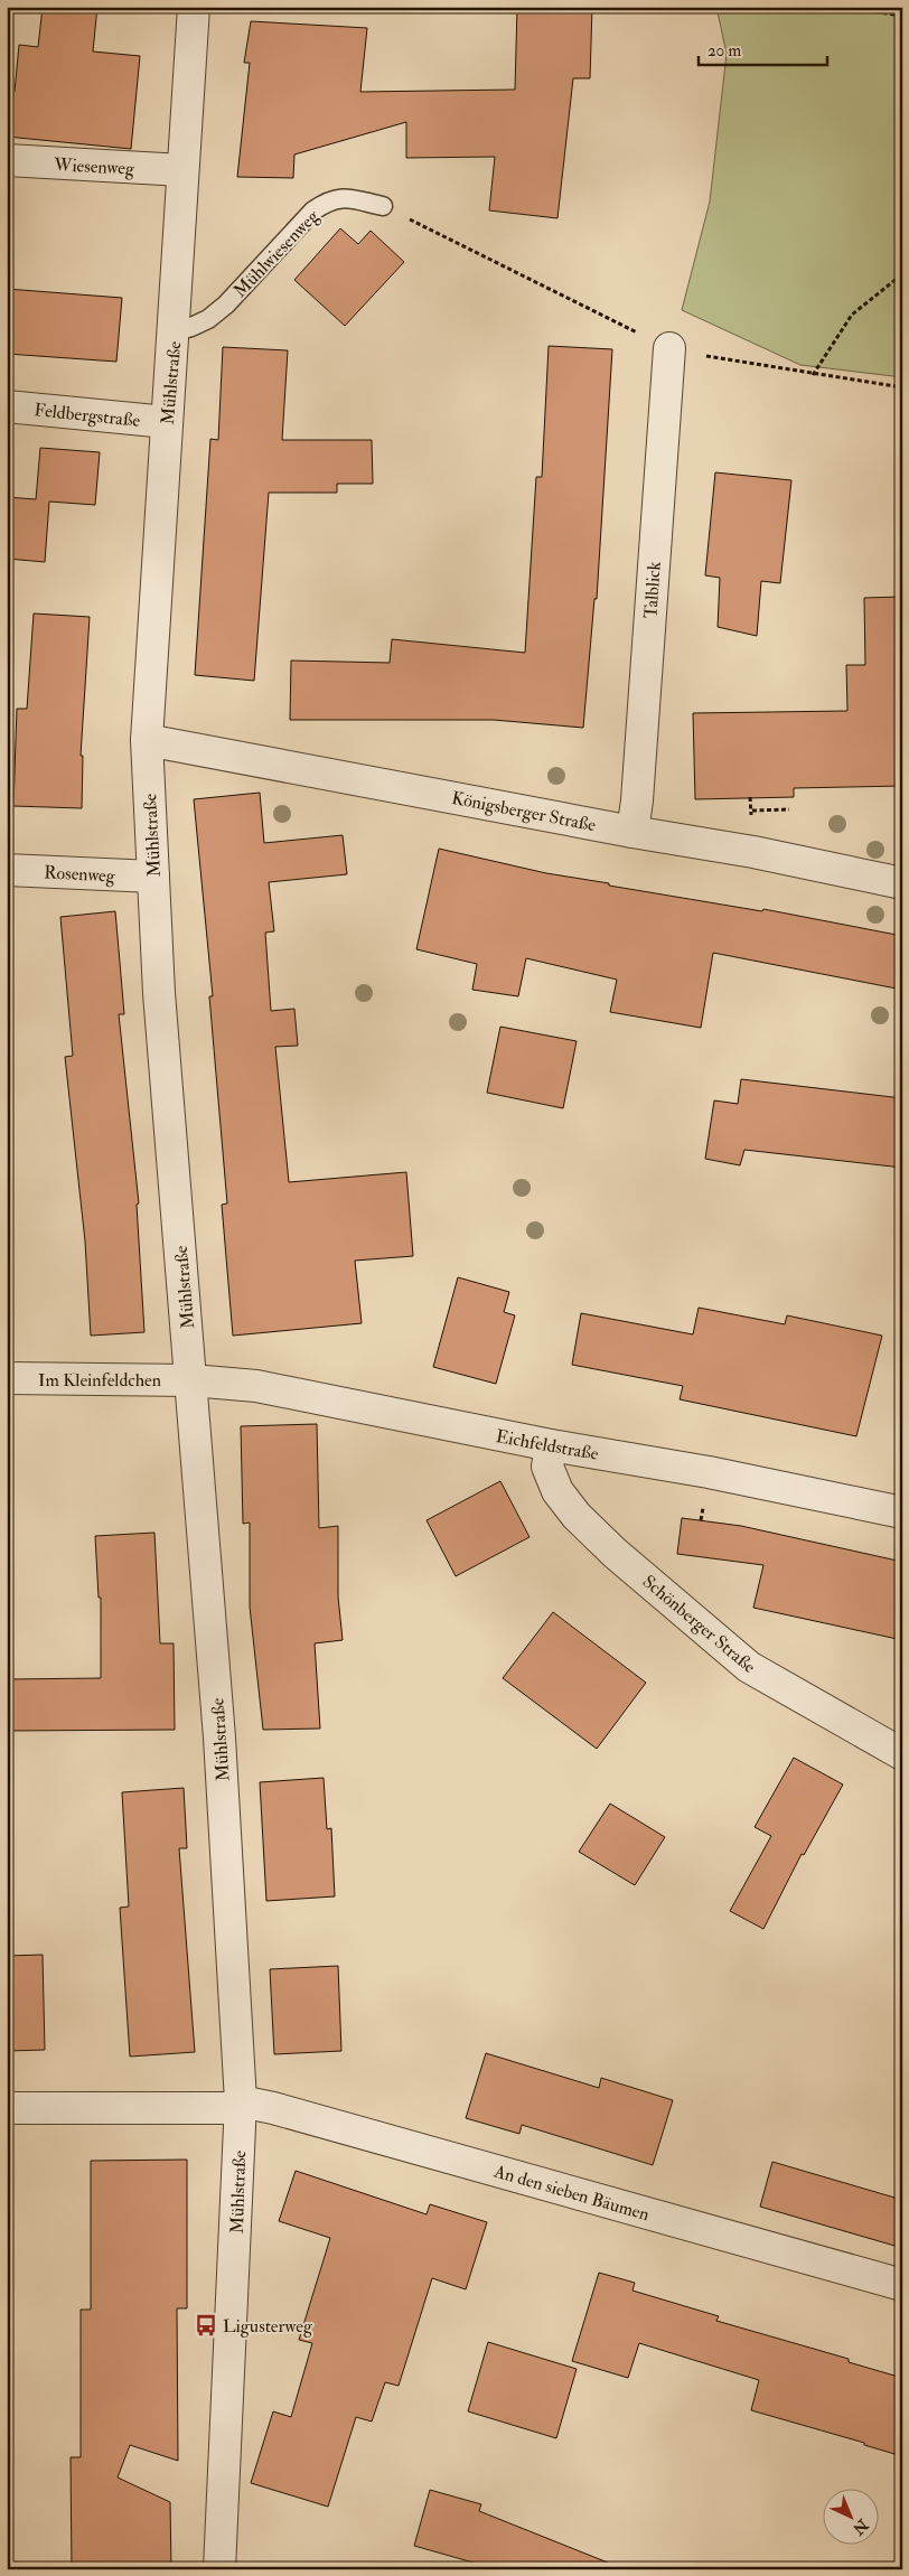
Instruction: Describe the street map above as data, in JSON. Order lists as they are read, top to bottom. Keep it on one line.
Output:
{"streets":{"street":["Wiesenweg","Mühlstraße","Feldbergstraße","Talblick","Königsberger Straße","Rosenweg","Im Kleinfeldchen","Eichfeldstraße","Schönberger Straße","An den sieben Bäumen"],"lane":["Mühlwiesenweg"]},"crossings":[["Wiesenweg","Mühlstraße"],["Mühlwiesenweg","Mühlstraße"],["Mühlstraße","Feldbergstraße"],["Mühlstraße","Königsberger Straße"],["Mühlstraße","Rosenweg"],["Mühlstraße","Im Kleinfeldchen"],["Mühlstraße","Eichfeldstraße"],["Mühlstraße","An den sieben Bäumen"],["Talblick","Königsberger Straße"],["Im Kleinfeldchen","Eichfeldstraße"],["Eichfeldstraße","Schönberger Straße"]],"places":{"bus stop":["Ligusterweg"]},"scale_bar":"20 m","north":"bottom right"}
